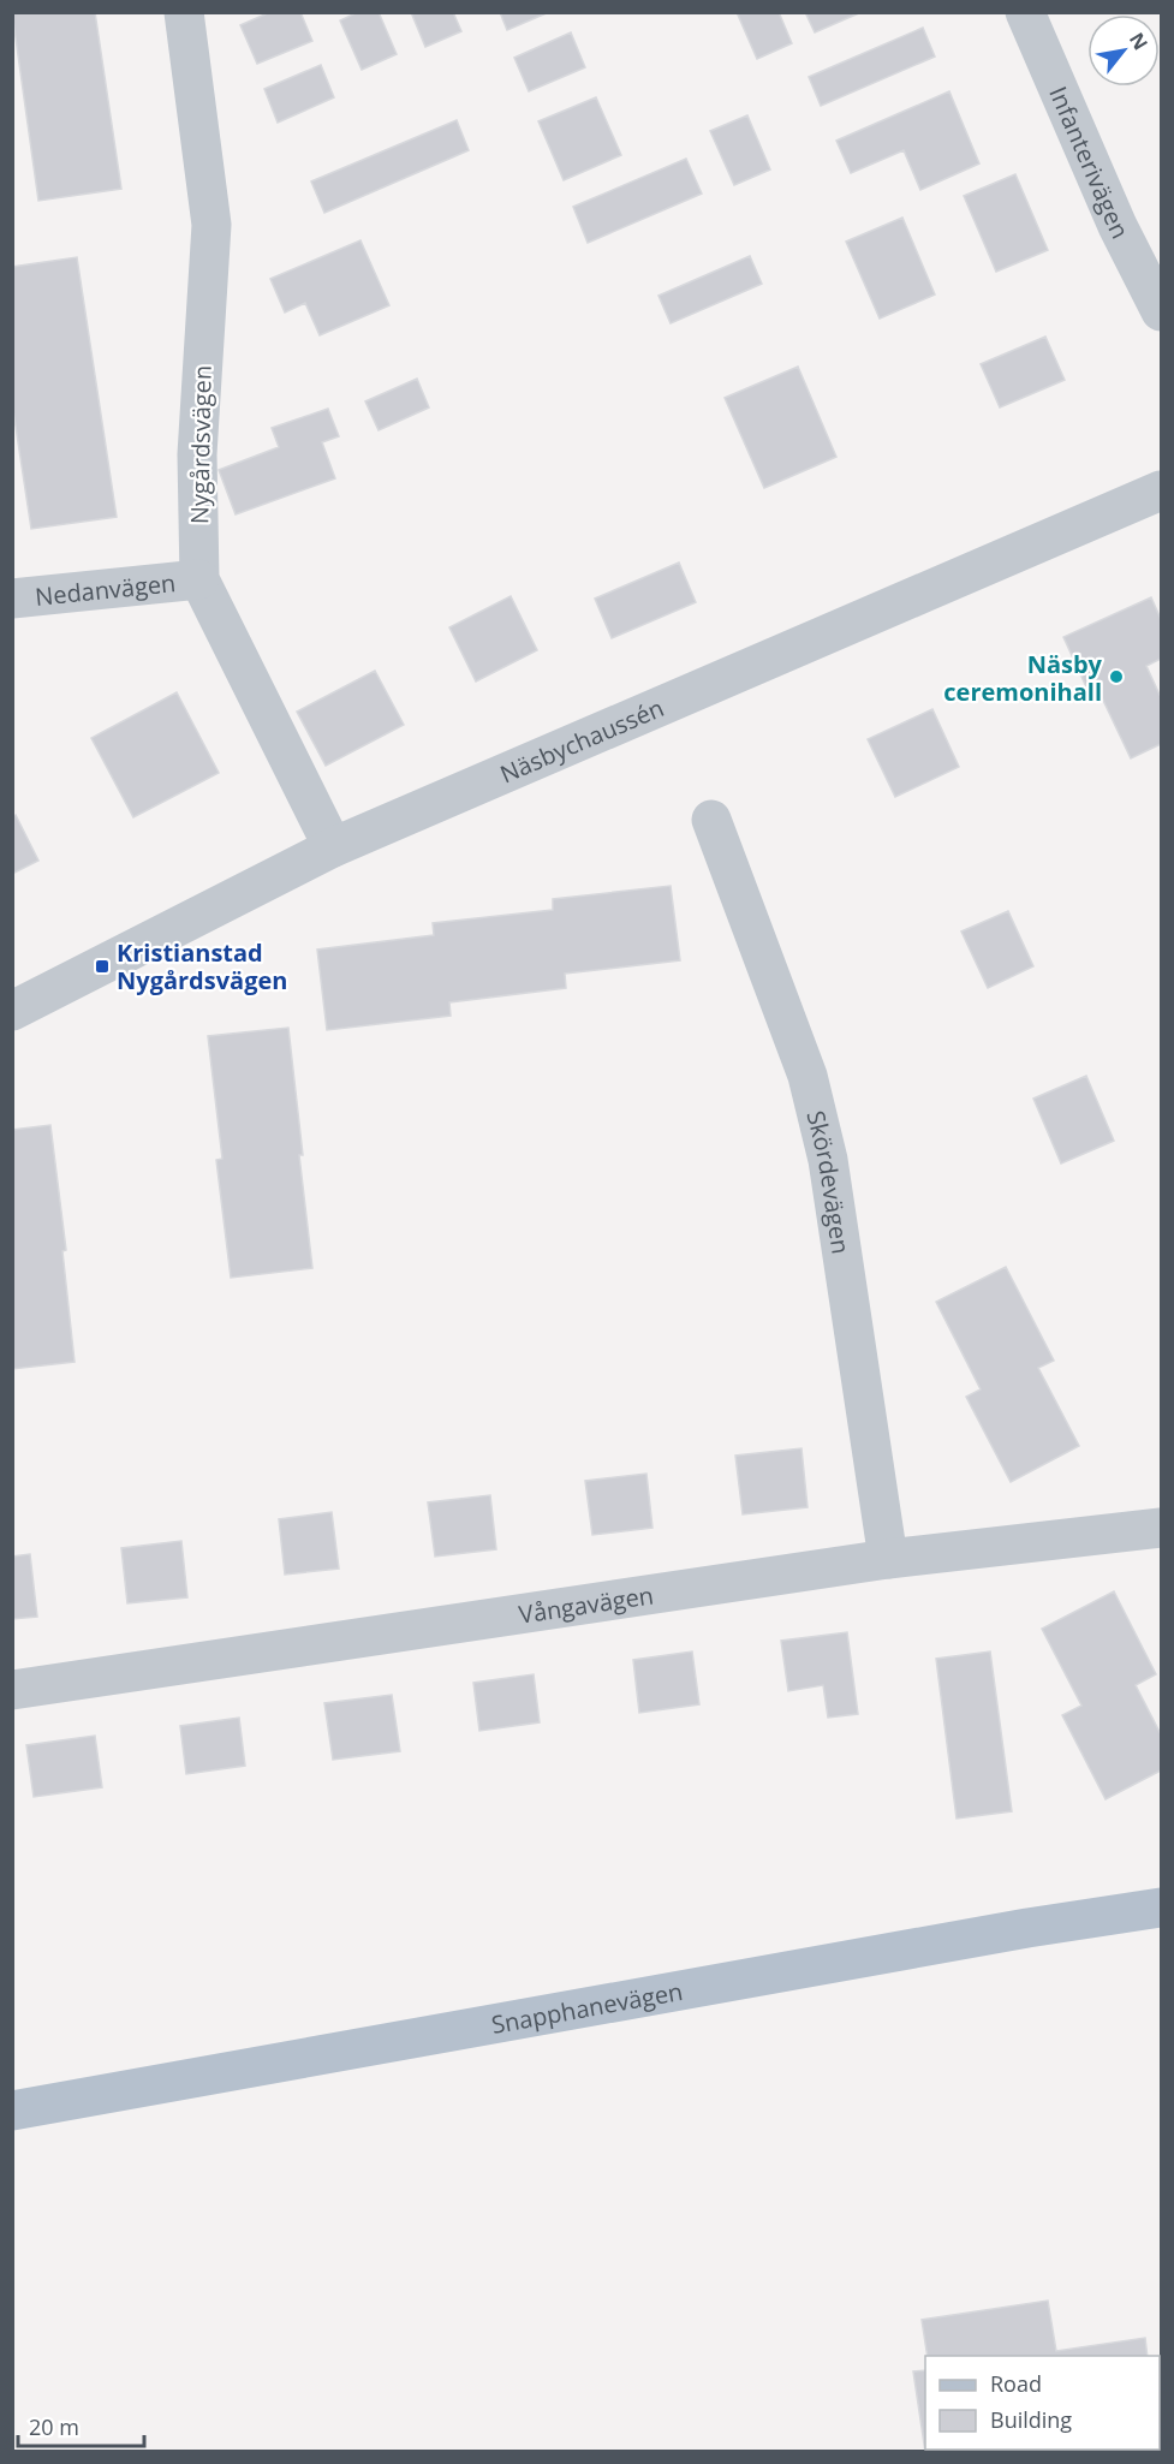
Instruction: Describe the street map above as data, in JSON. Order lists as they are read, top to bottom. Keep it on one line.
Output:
{"streets":{"main road":["Snapphanevägen"],"street":["Infanterivägen","Nygårdsvägen","Nedanvägen","Näsbychaussén","Skördevägen","Vångavägen"]},"crossings":[["Nygårdsvägen","Nedanvägen"],["Nygårdsvägen","Näsbychaussén"],["Skördevägen","Vångavägen"]],"places":{"other":["Näsby ceremonihall"],"transit":["Kristianstad Nygårdsvägen"]},"legend":["Road","Building"],"scale_bar":"20 m","north":"top right"}
